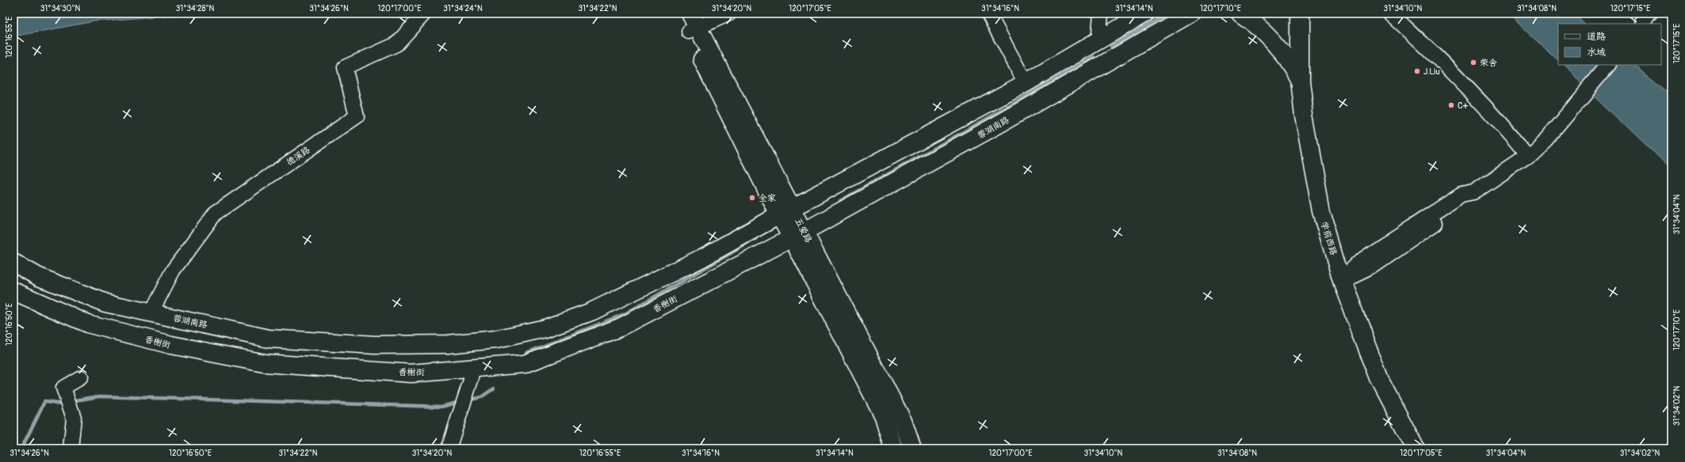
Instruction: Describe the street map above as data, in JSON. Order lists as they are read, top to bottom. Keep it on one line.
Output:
{"streets":{"main road":["蓉湖南路","五爱路","学前西路","香榭街"],"street":["德溪路"]},"crossings":[["蓉湖南路","德溪路"],["蓉湖南路","五爱路"],["蓉湖南路","香榭街"],["五爱路","香榭街"]],"places":["荣舍","J.Liu","C+","全家"],"legend":["道路","水域"],"coordinates":["31°34'30\"N","31°34'28\"N","31°34'26\"N","120°17'00\"E","31°34'24\"N","31°34'22\"N","31°34'20\"N","120°17'05\"E","31°34'16\"N","31°34'14\"N","120°17'10\"E","31°34'10\"N","31°34'08\"N","120°17'15\"E","120°16'55\"E","31°34'04\"N","120°16'50\"E","31°34'02\"N"]}
